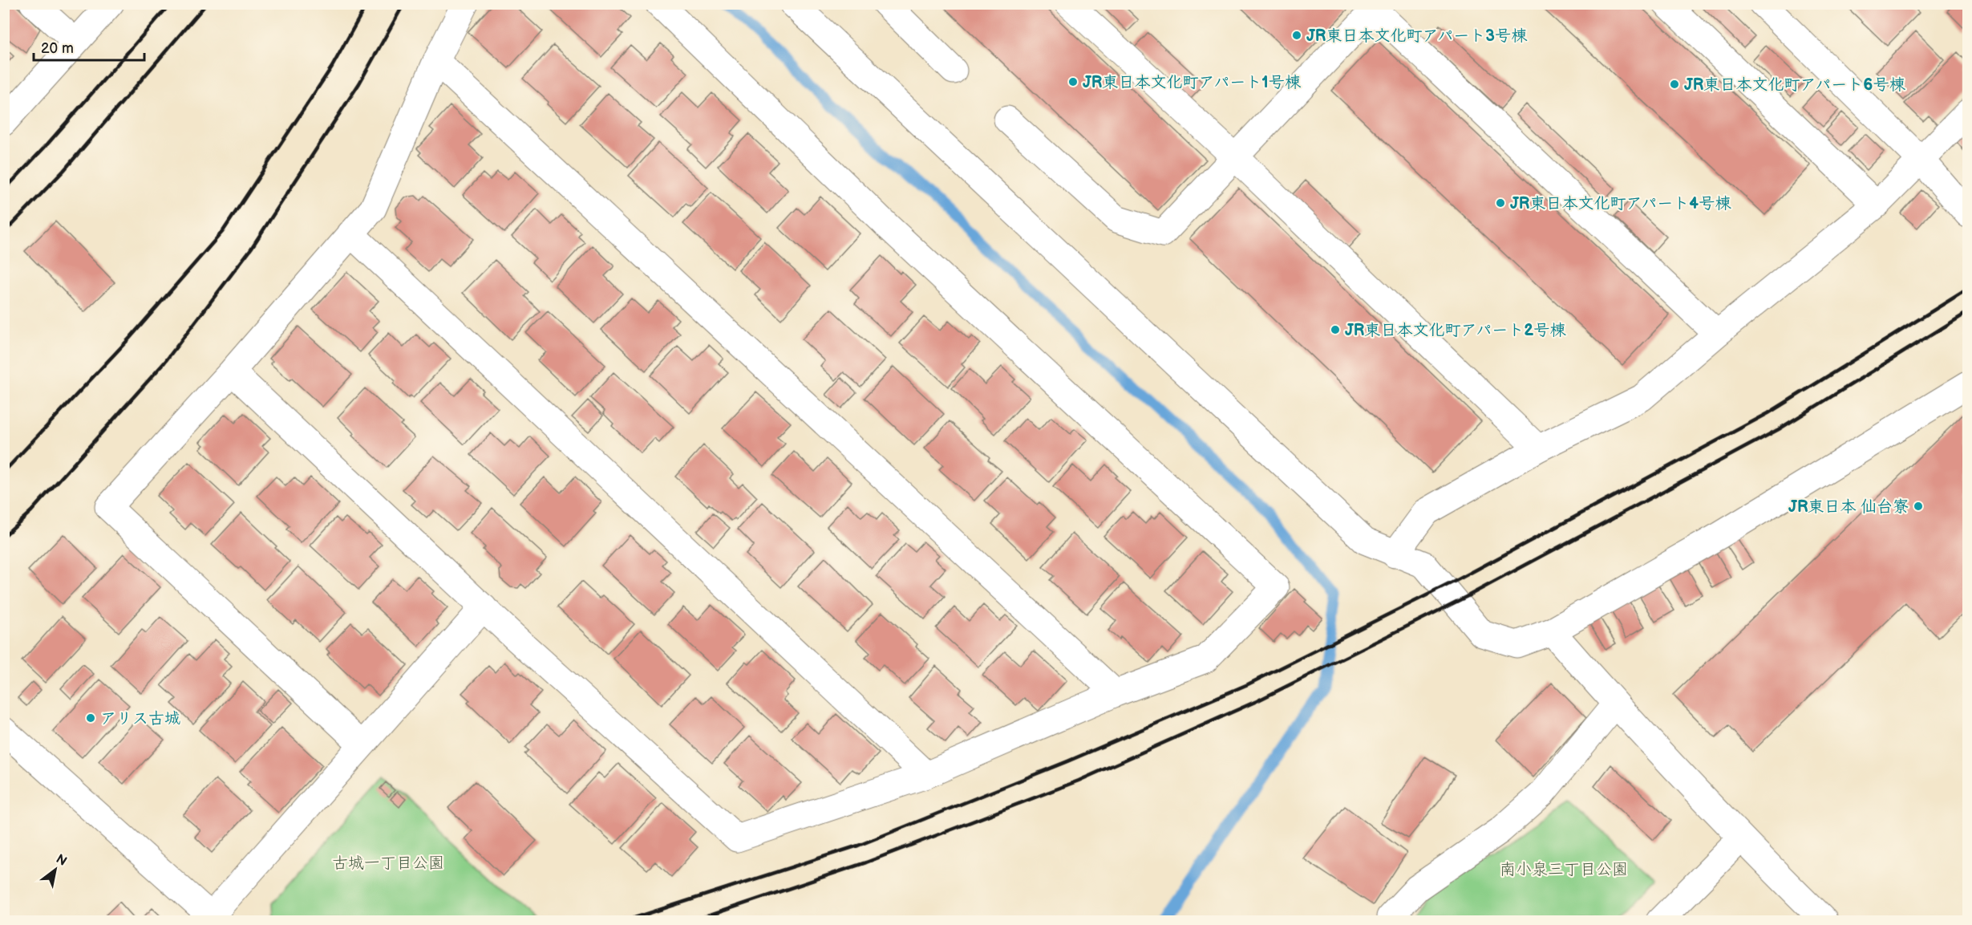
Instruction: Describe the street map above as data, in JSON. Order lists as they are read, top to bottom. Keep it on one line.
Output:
{"parks":["古城一丁目公園","南小泉三丁目公園"],"places":["JR東日本文化町アパート3号棟","JR東日本文化町アパート1号棟","JR東日本文化町アパート6号棟","JR東日本文化町アパート4号棟","JR東日本文化町アパート2号棟","JR東日本 仙台寮","アリス古城"],"scale_bar":"20 m","north":"top right"}
